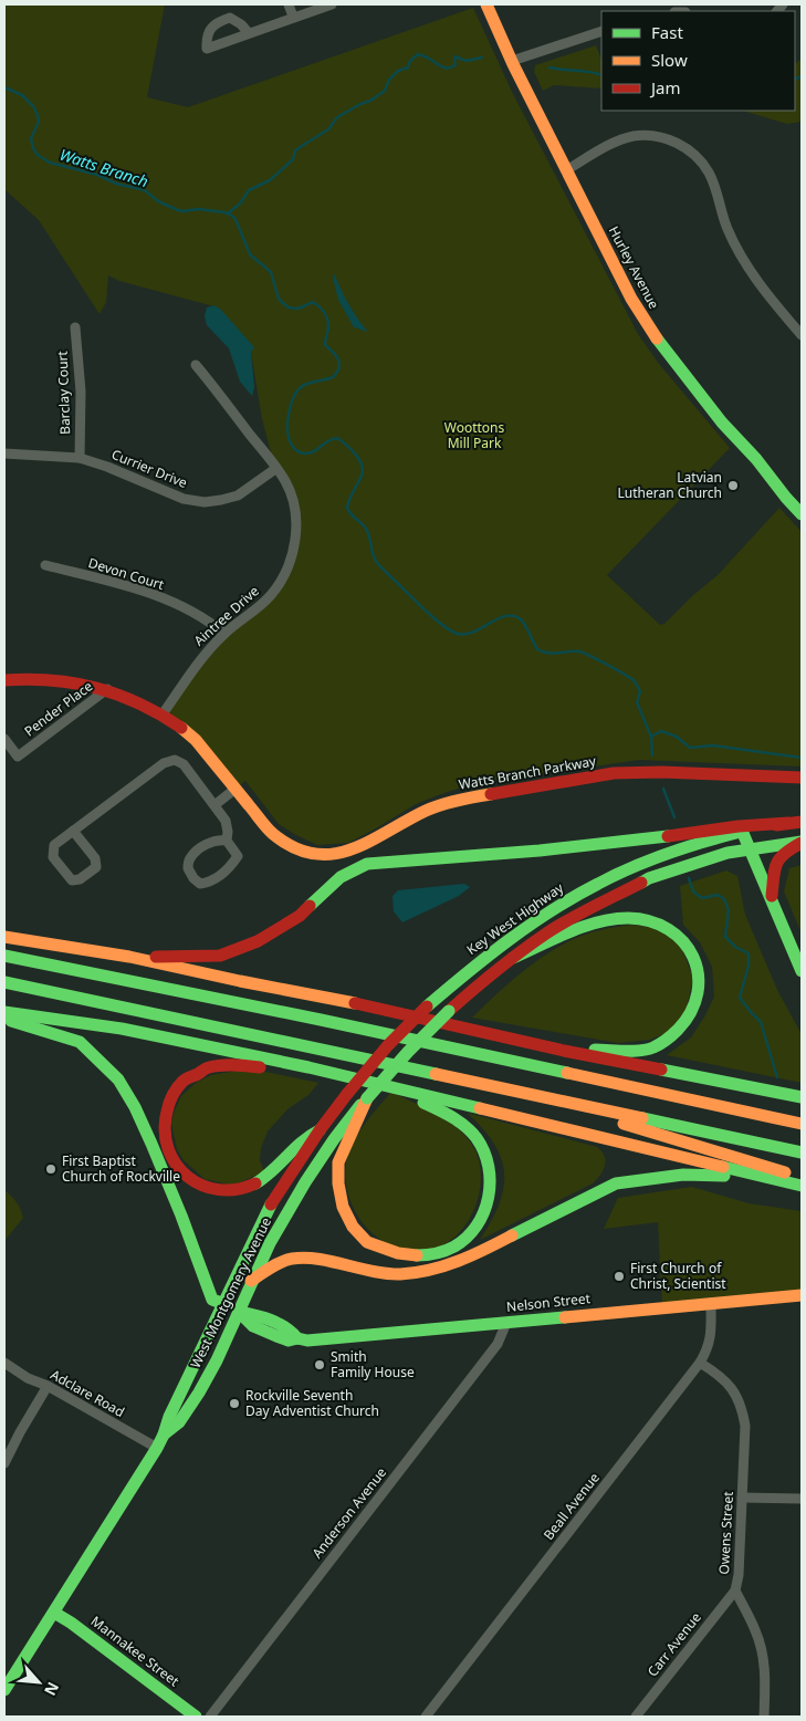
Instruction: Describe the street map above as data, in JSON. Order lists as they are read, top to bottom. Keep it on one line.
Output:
{"streets":{"main road":["Hurley Avenue","Watts Branch Parkway","Key West Highway","West Montgomery Avenue","Nelson Street","Mannakee Street"],"street":["Barclay Court","Currier Drive","Devon Court","Aintree Drive","Pender Place","Adclare Road","Beall Avenue","Anderson Avenue","Owens Street","Carr Avenue"]},"crossings":[["Barclay Court","Currier Drive"],["Currier Drive","Aintree Drive"],["Devon Court","Aintree Drive"],["Aintree Drive","Watts Branch Parkway"],["Pender Place","Watts Branch Parkway"],["Key West Highway","West Montgomery Avenue"],["West Montgomery Avenue","Nelson Street"],["West Montgomery Avenue","Adclare Road"],["West Montgomery Avenue","Mannakee Street"],["Nelson Street","Beall Avenue"],["Nelson Street","Anderson Avenue"],["Beall Avenue","Owens Street"],["Owens Street","Carr Avenue"]],"water":["Watts Branch"],"parks":["Woottons Mill Park"],"places":["Latvian Lutheran Church","First Baptist Church of Rockville","First Church of Christ, Scientist","Smith Family House","Rockville Seventh Day Adventist Church"],"legend":["Fast","Slow","Jam"],"north":"bottom right"}
